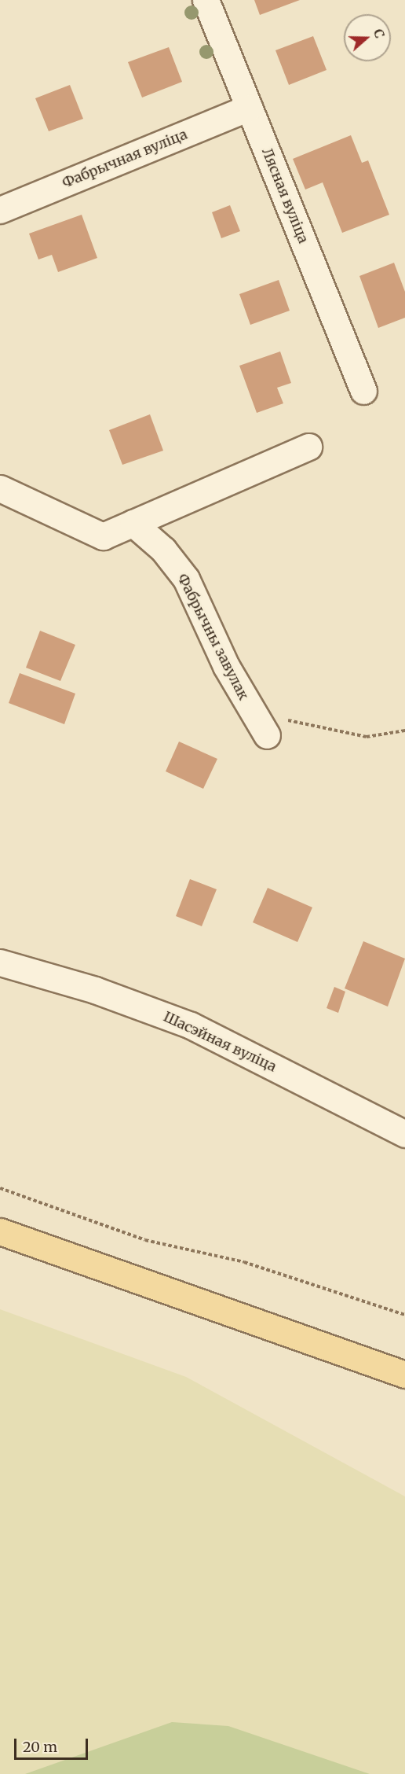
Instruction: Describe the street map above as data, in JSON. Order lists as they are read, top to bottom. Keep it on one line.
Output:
{"streets":{"street":["Фабрычная вуліца","Лясная вуліца","Фабрычны завулак","Шасэйная вуліца"]},"crossings":[["Фабрычная вуліца","Лясная вуліца"]],"scale_bar":"20 m","north":"right"}
